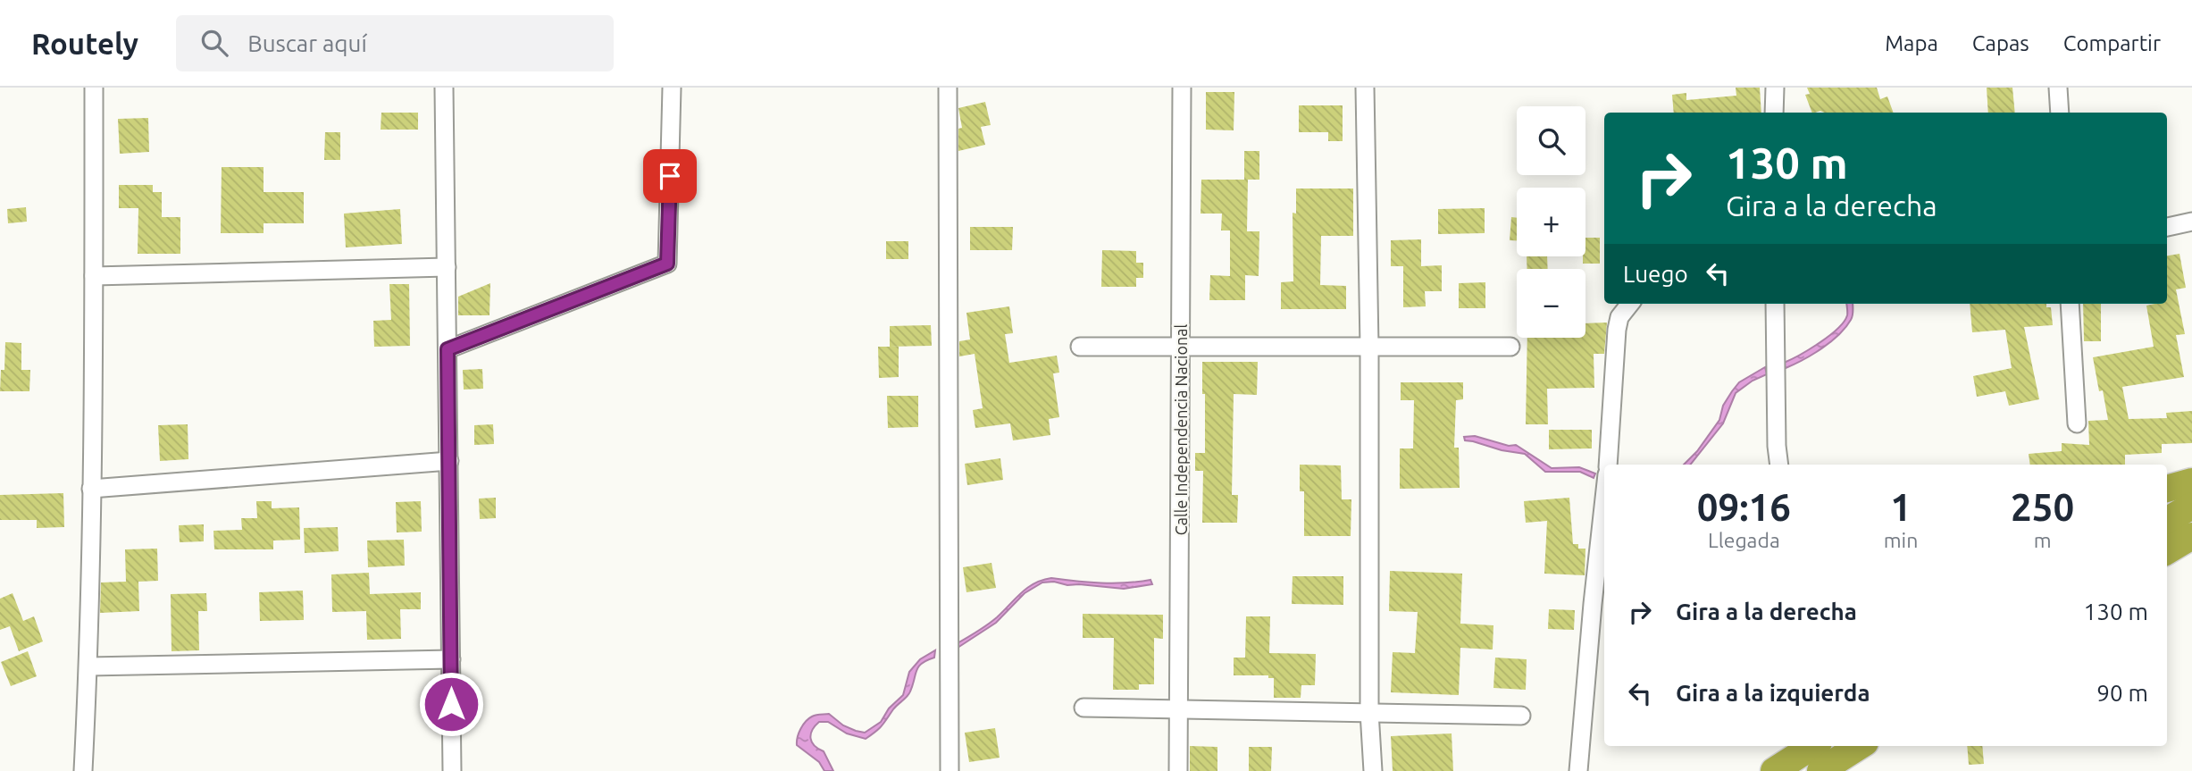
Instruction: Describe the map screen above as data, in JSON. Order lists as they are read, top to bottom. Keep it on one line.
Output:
{"streets":{"street":["Calle Independencia Nacional"]},"page":{"header":"Routely","search":"Buscar aquí","nav":["Mapa","Capas","Compartir"],"map_buttons":["+","−"],"turn":["130 m","Gira a la derecha"],"then":"Luego","eta":["09:16","Llegada","1","min","250","m"],"list":[{"name":"Gira a la derecha","value":"130 m"},{"name":"Gira a la izquierda","value":"90 m"}]}}
